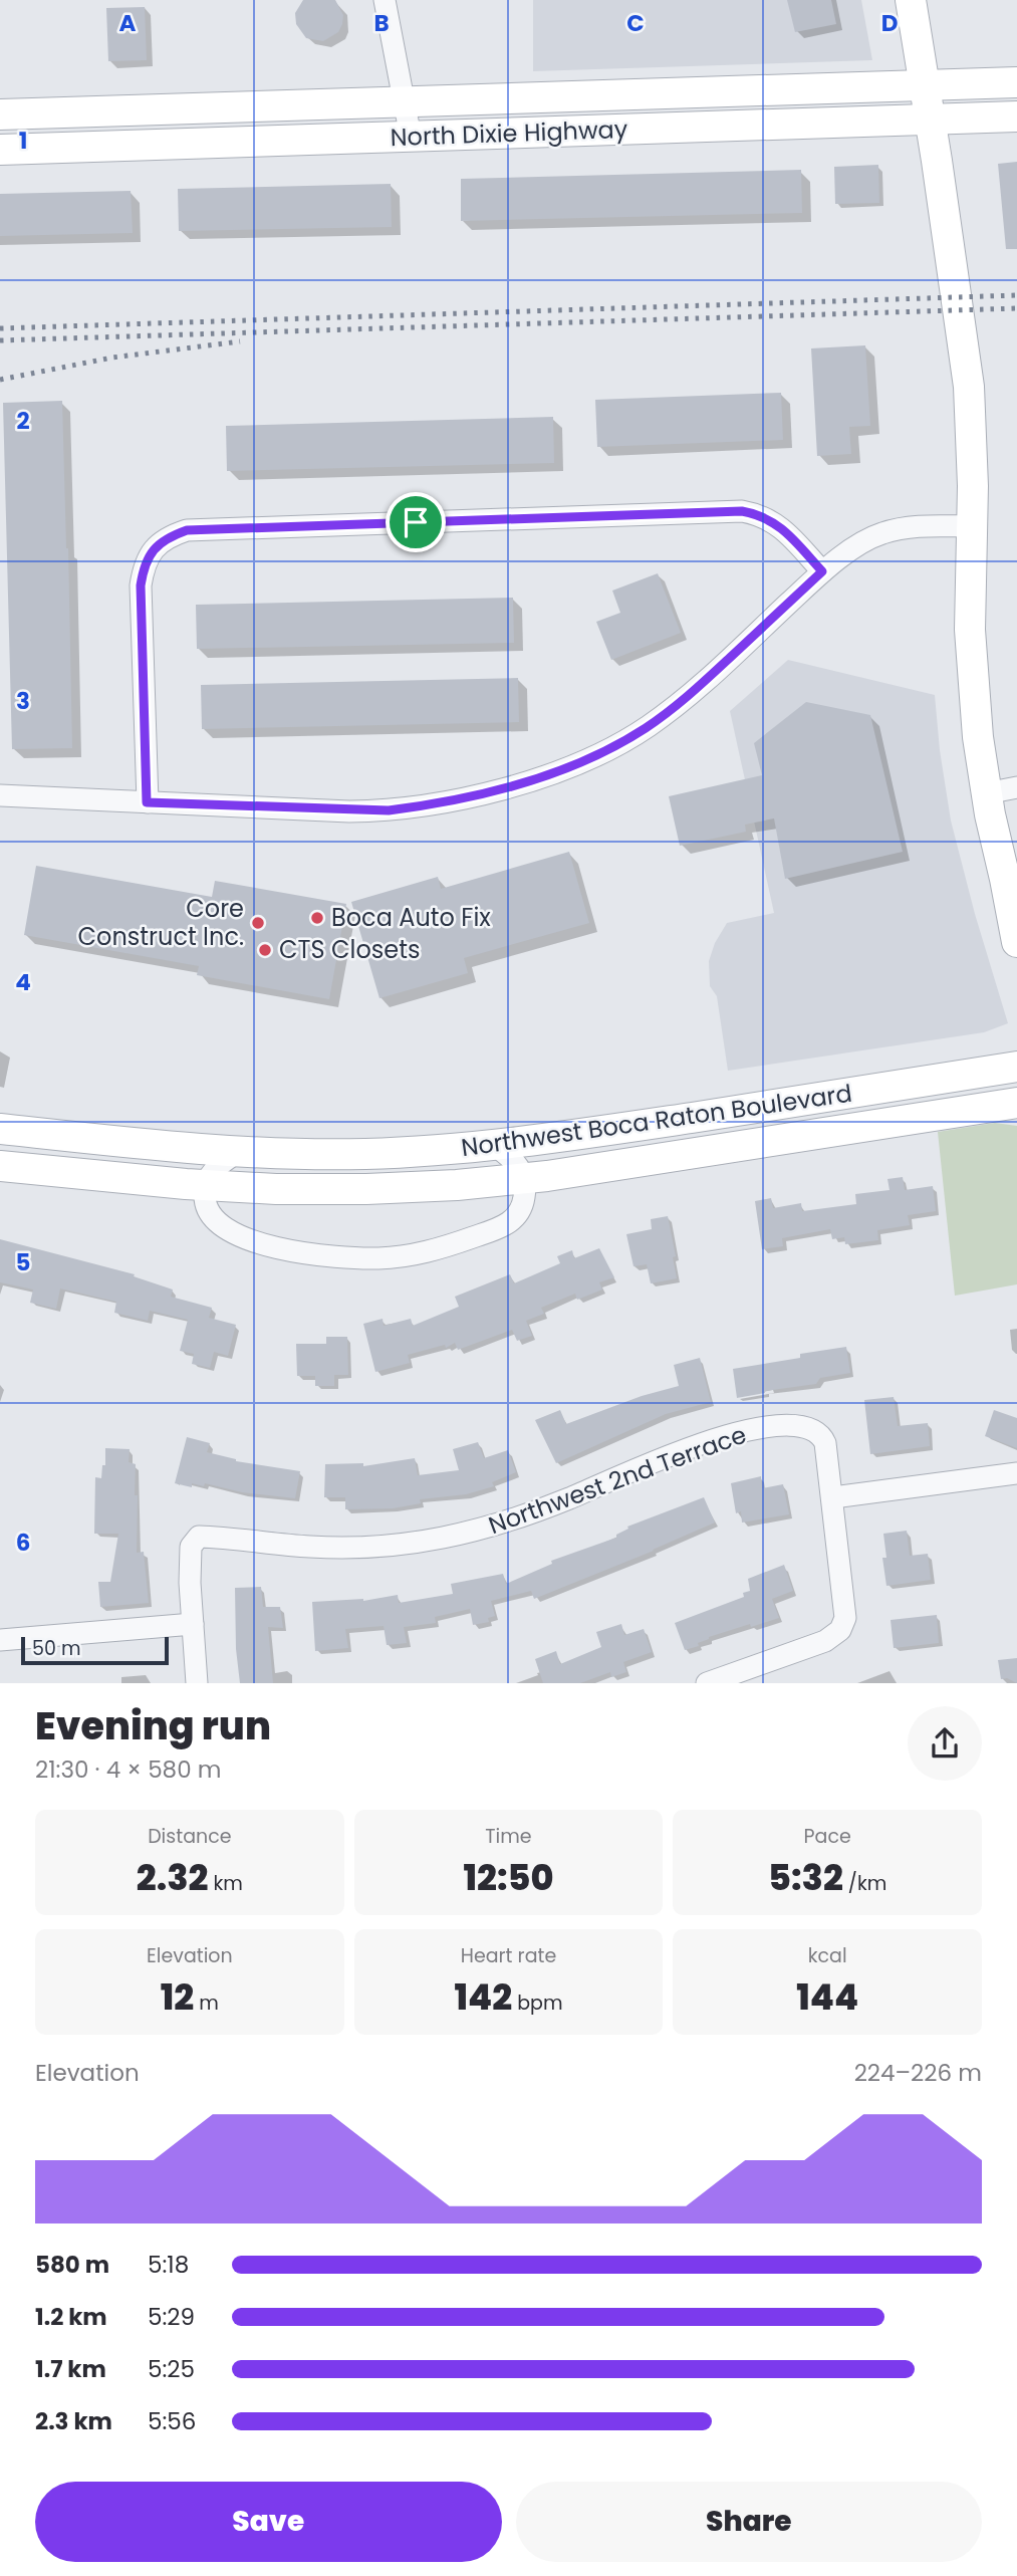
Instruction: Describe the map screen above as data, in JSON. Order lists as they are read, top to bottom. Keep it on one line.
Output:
{"streets":{"main road":["North Dixie Highway","Northwest Boca Raton Boulevard"],"street":["Northwest 2nd Terrace"]},"places":["Boca Auto Fix","Core Construct Inc.","CTS Closets"],"scale_bar":"50 m","page":{"scale":"50 m","heading":["Evening run","21:30 · 4 × 580 m"],"stats":[["Distance","2.32 km"],["Time","12:50"],["Pace","5:32 /km"],["Elevation","12 m"],["Heart rate","142 bpm"],["kcal","144"]],"chart":["Elevation","224–226 m"],"list":[{"name":"580 m","note":"5:18"},{"name":"1.2 km","note":"5:29"},{"name":"1.7 km","note":"5:25"},{"name":"2.3 km","note":"5:56"}],"buttons":["Save","Share"]},"grid":{"columns":["A","B","C","D"],"rows":["1","2","3","4","5","6"]}}
